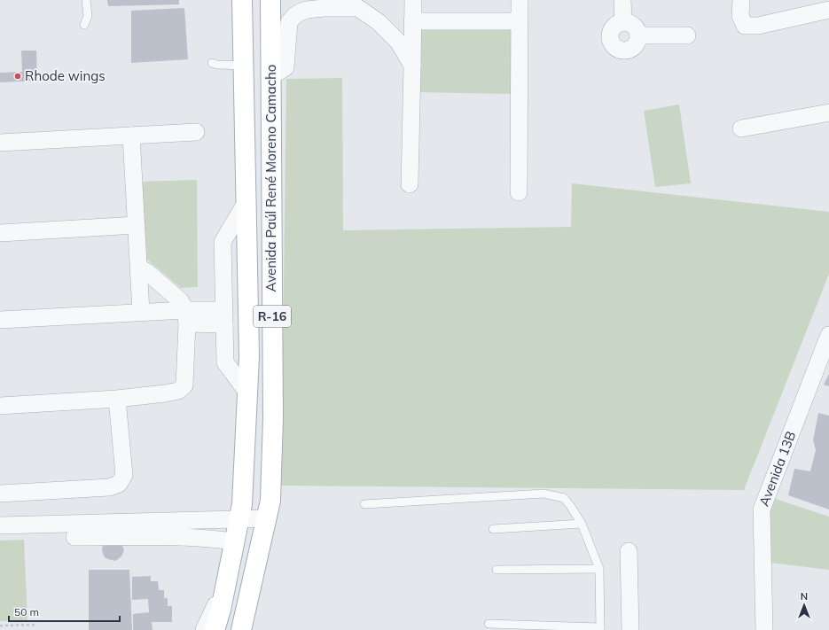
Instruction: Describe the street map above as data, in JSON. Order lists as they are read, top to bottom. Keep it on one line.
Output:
{"streets":{"main road":["Avenida Paúl René Moreno Camacho","R-16"],"street":["Avenida 13B"]},"places":["Rhode wings"],"scale_bar":"50 m","north":"top"}
